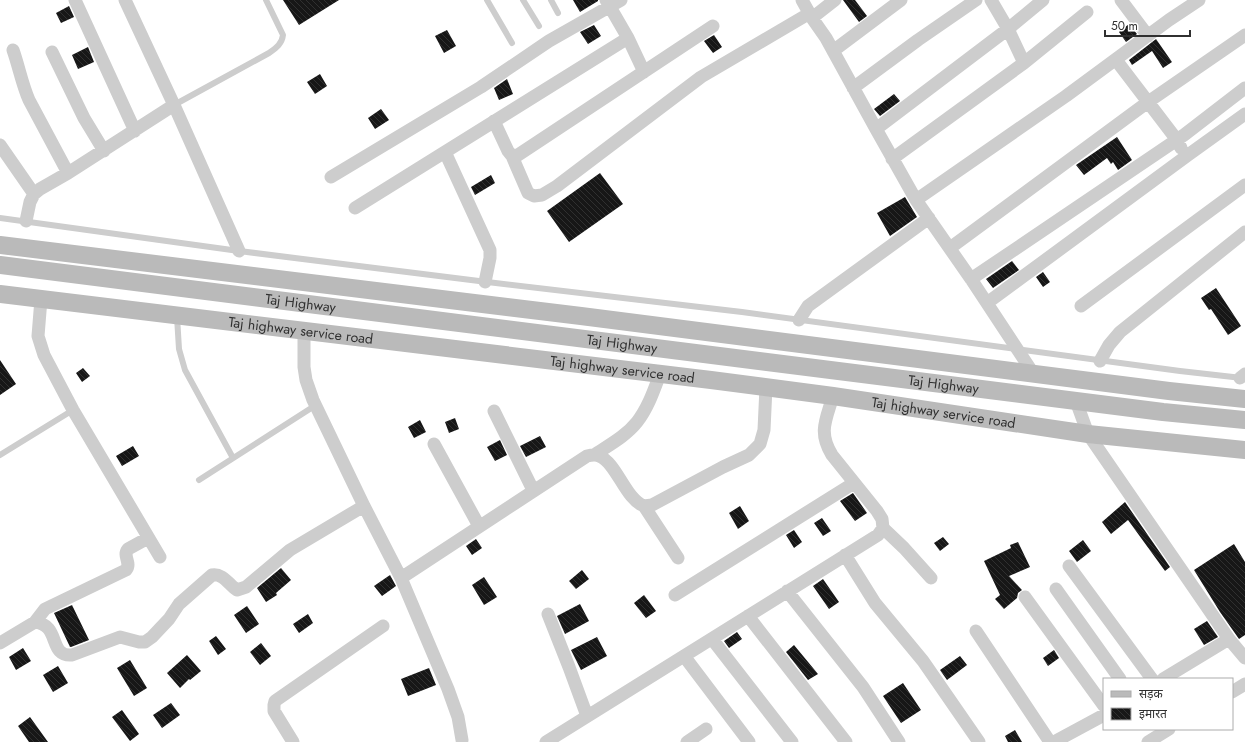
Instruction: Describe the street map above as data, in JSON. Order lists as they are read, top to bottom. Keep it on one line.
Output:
{"streets":{"main road":["Taj Highway","Taj highway service road"]},"legend":["सड़क","इमारत"],"scale_bar":"50 m"}
